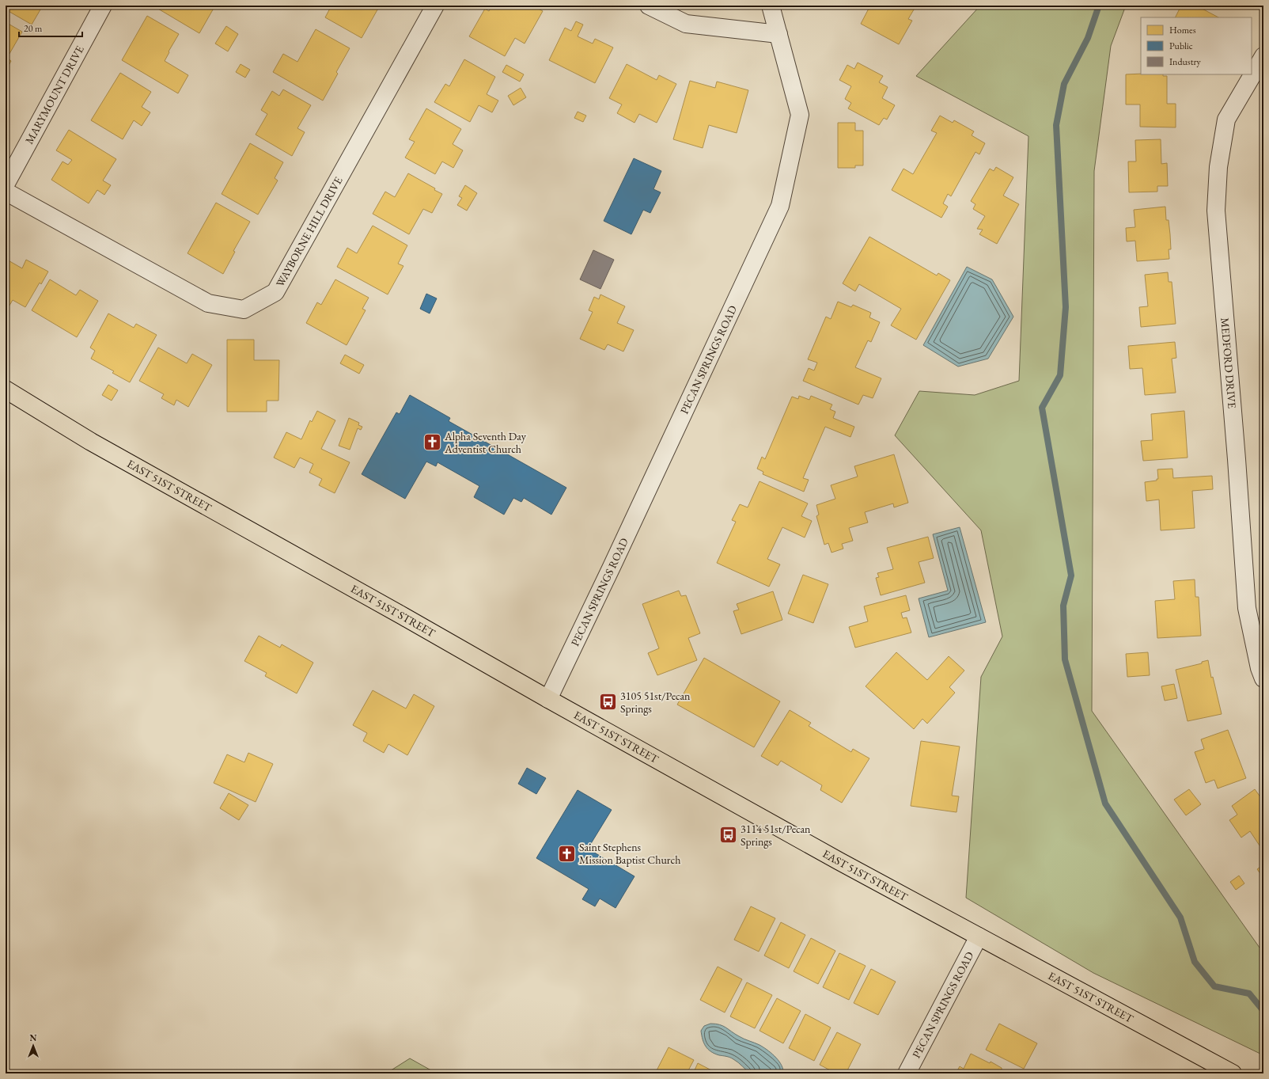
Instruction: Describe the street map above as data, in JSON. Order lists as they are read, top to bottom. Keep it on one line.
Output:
{"streets":{"main road":["EAST 51ST STREET"],"street":["MARYMOUNT DRIVE","WAYBORNE HILL DRIVE","PECAN SPRINGS ROAD","MEDFORD DRIVE"]},"crossings":[["PECAN SPRINGS ROAD","EAST 51ST STREET"]],"places":{"church":["Alpha Seventh Day Adventist Church","Saint Stephens Mission Baptist Church"],"bus stop":["3105 51st/Pecan Springs","3114 51st/Pecan Springs"]},"legend":["Homes","Public","Industry"],"scale_bar":"20 m","north":"top"}
